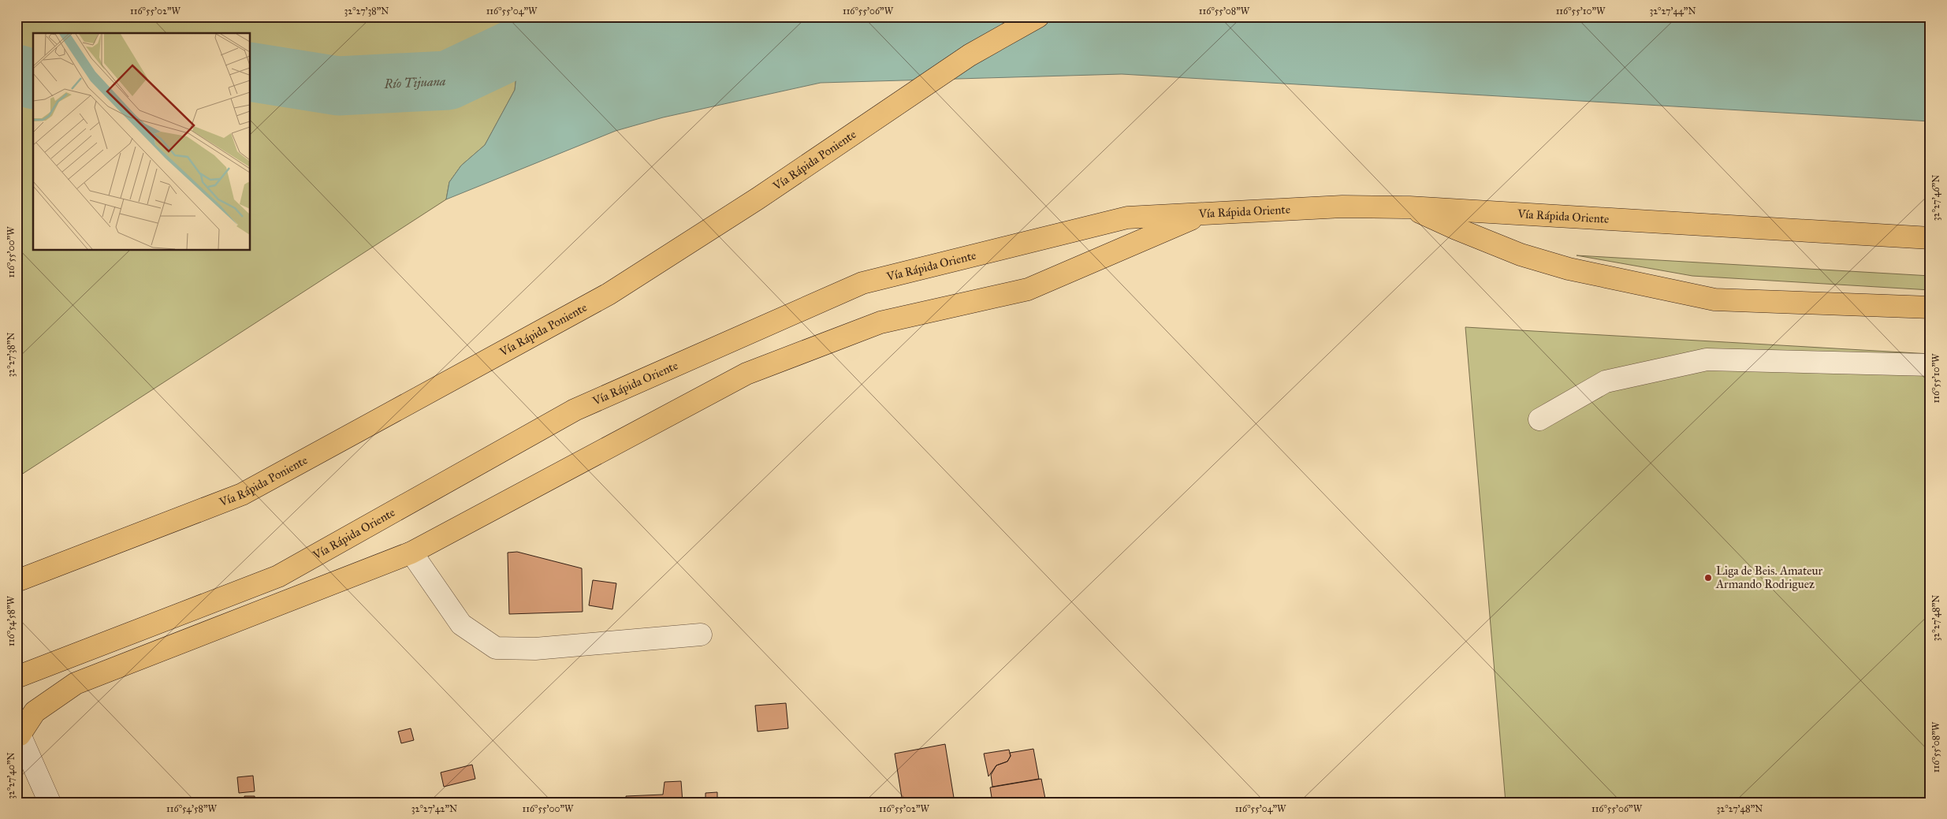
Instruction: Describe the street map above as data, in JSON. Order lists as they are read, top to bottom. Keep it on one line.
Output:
{"streets":{"highway":["Vía Rápida Poniente","Vía Rápida Oriente"]},"water":["Río Tijuana"],"places":["Liga de Beis. Amateur Armando Rodriguez"],"coordinates":["116°55'02\"W","32°27'38\"N","116°55'04\"W","116°55'06\"W","116°55'08\"W","116°55'10\"W","32°27'44\"N","32°27'46\"N","116°55'00\"W","32°27'48\"N","116°54'58\"W","32°27'40\"N","32°27'42\"N"]}
